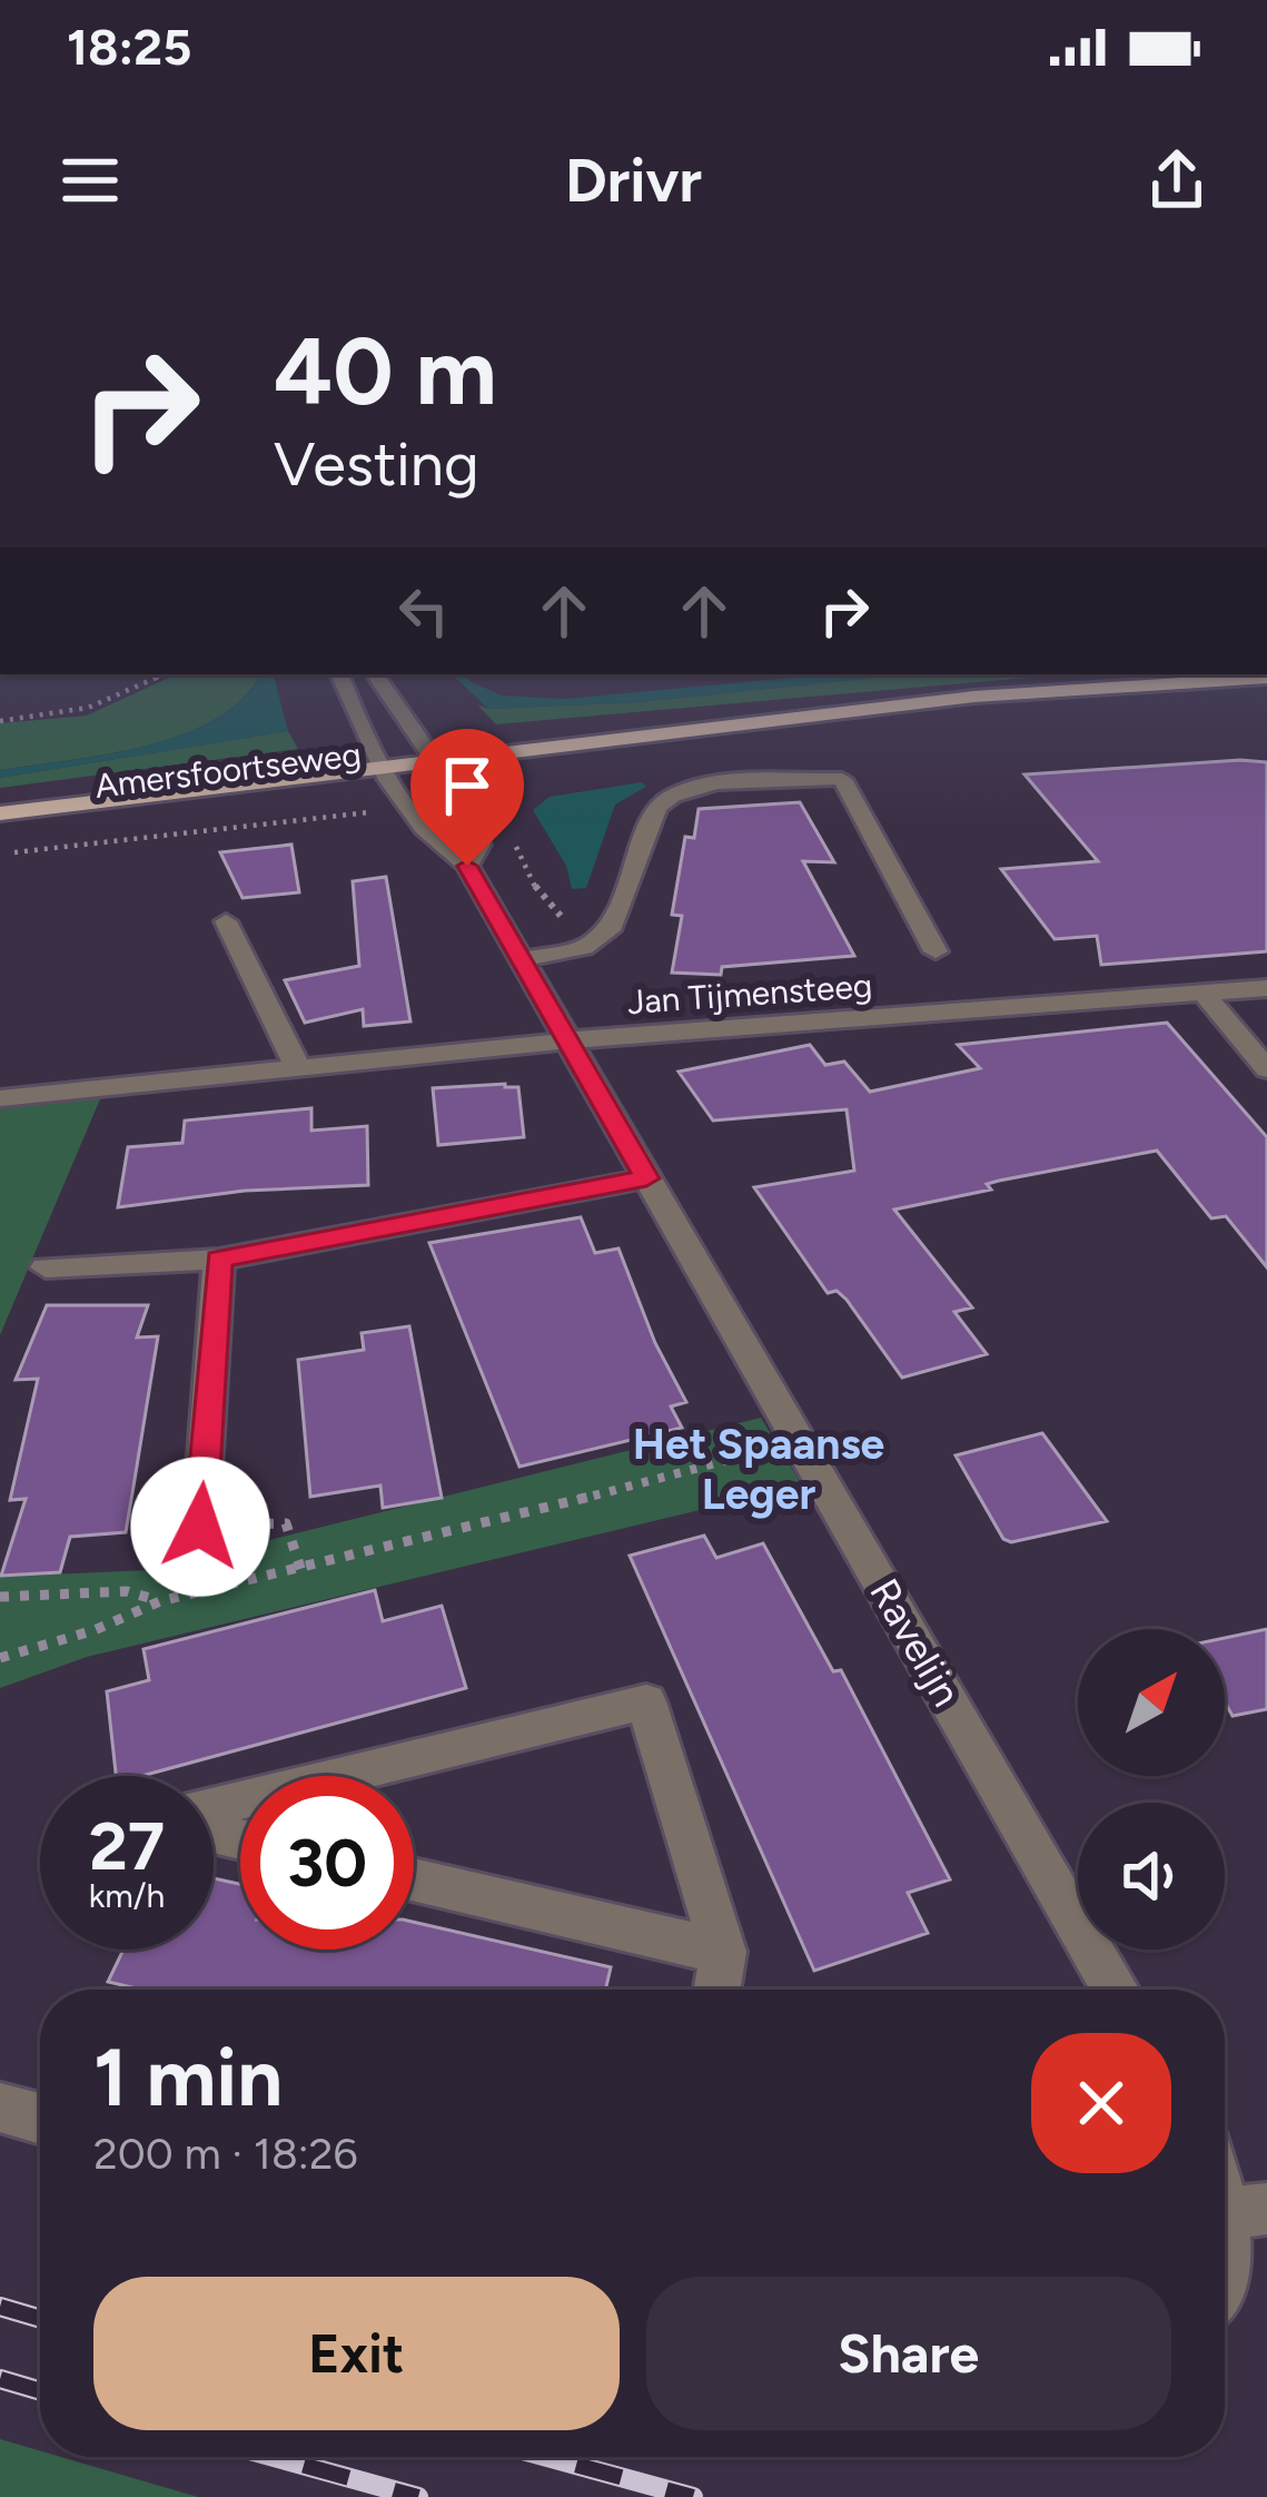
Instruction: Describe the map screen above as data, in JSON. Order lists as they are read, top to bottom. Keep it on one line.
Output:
{"streets":{"main road":["Amersfoortseweg"],"street":["Jan Tijmensteeg","Ravelijn"]},"crossings":[["Amersfoortseweg","Ravelijn"],["Jan Tijmensteeg","Ravelijn"]],"districts":["Het Spaanse Leger"],"north":"top right","page":{"status":"18:25","header":"Drivr","turn":["40 m","Vesting"],"speed":"27 km/h","limit":"30","heading":["1 min","200 m · 18:26"],"buttons":["Exit","Share"]}}
